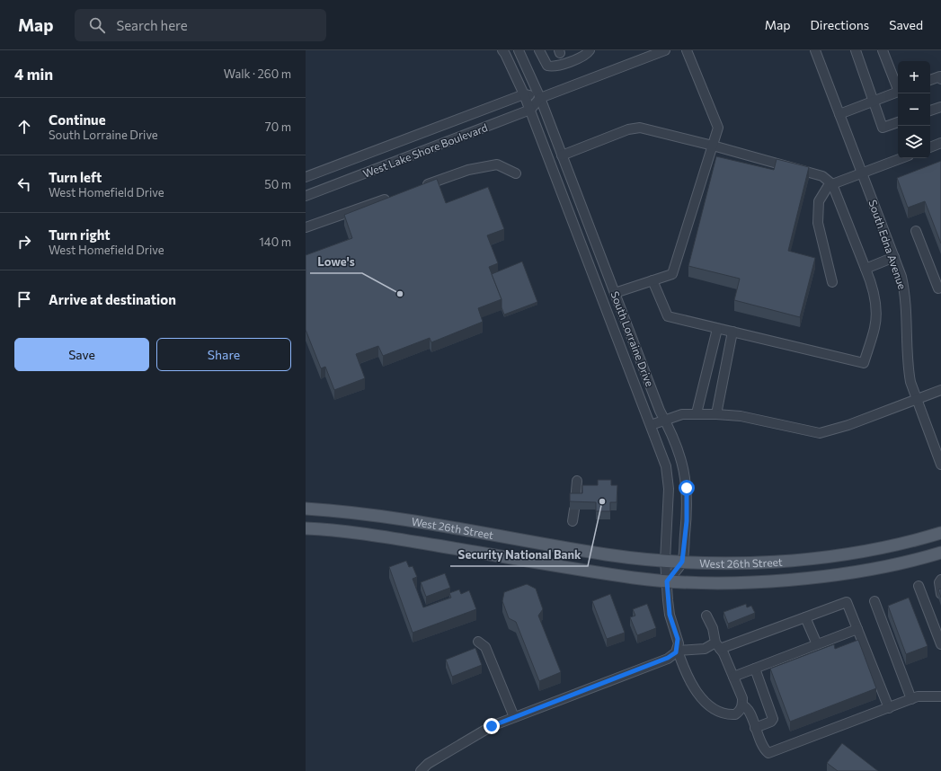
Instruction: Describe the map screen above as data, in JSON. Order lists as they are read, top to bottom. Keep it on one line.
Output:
{"streets":{"main road":["West 26th Street"],"street":["West Lake Shore Boulevard","South Edna Avenue","South Lorraine Drive"]},"crossings":[["West Lake Shore Boulevard","South Lorraine Drive"],["South Lorraine Drive","West 26th Street"]],"places":["Lowe's","Security National Bank"],"page":{"header":"Map","search":"Search here","nav":["Map","Directions","Saved"],"heading":["4 min","Walk · 260 m"],"map_buttons":["+","−"],"list":[["Continue","South Lorraine Drive","70 m"],["Turn left","West Homefield Drive","50 m"],["Turn right","West Homefield Drive","140 m"],"Arrive at destination"],"buttons":["Save","Share"]}}
